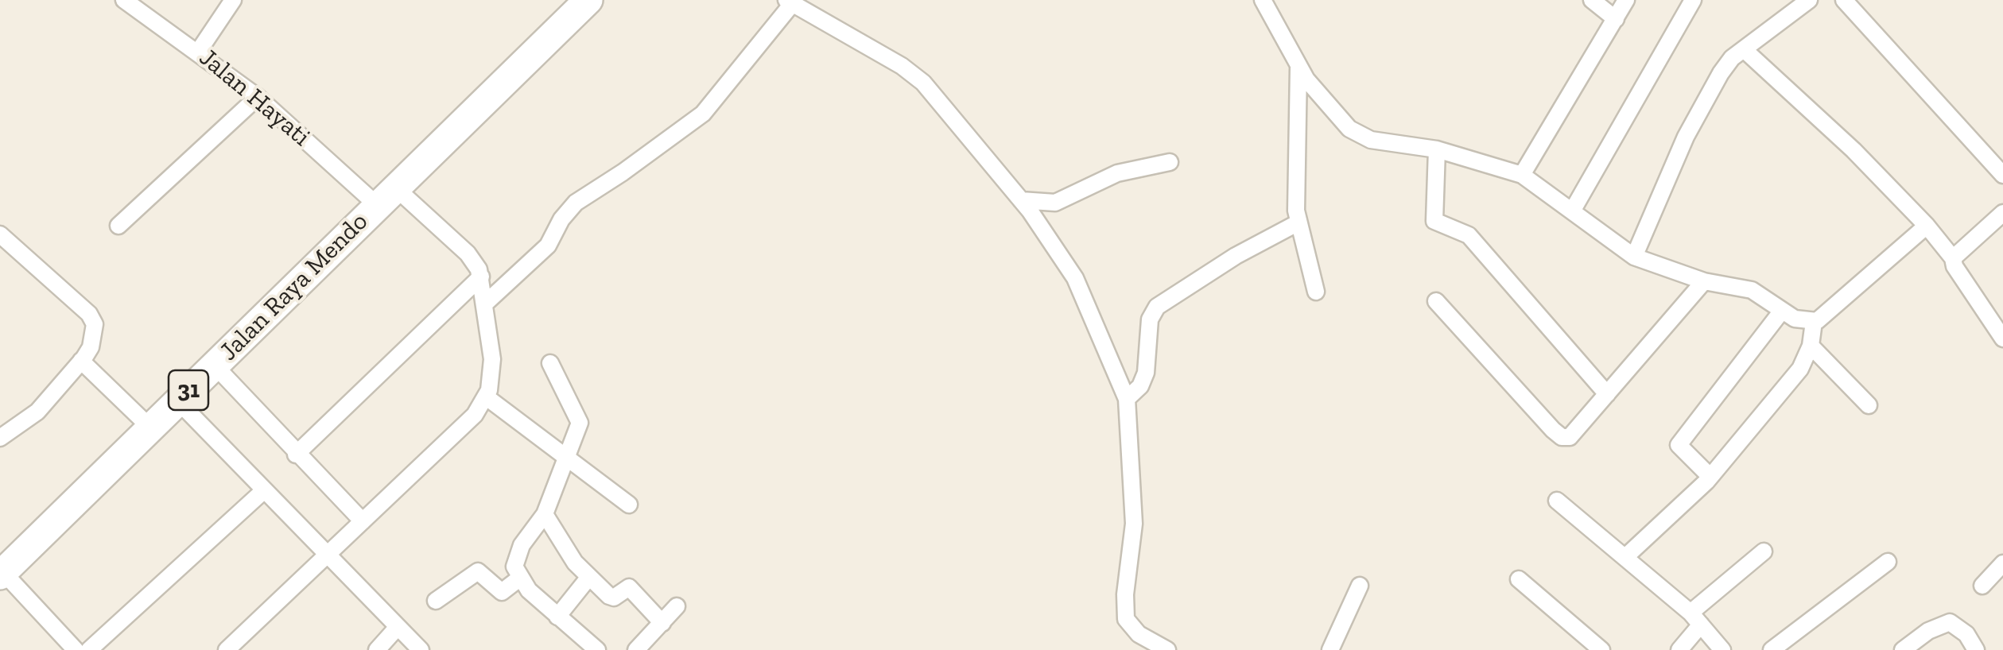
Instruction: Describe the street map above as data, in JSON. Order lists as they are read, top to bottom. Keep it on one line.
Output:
{"streets":{"highway":["Jalan Raya Mendo","31"],"street":["Jalan Hayati"]},"crossings":[["Jalan Hayati","Jalan Raya Mendo"]]}
